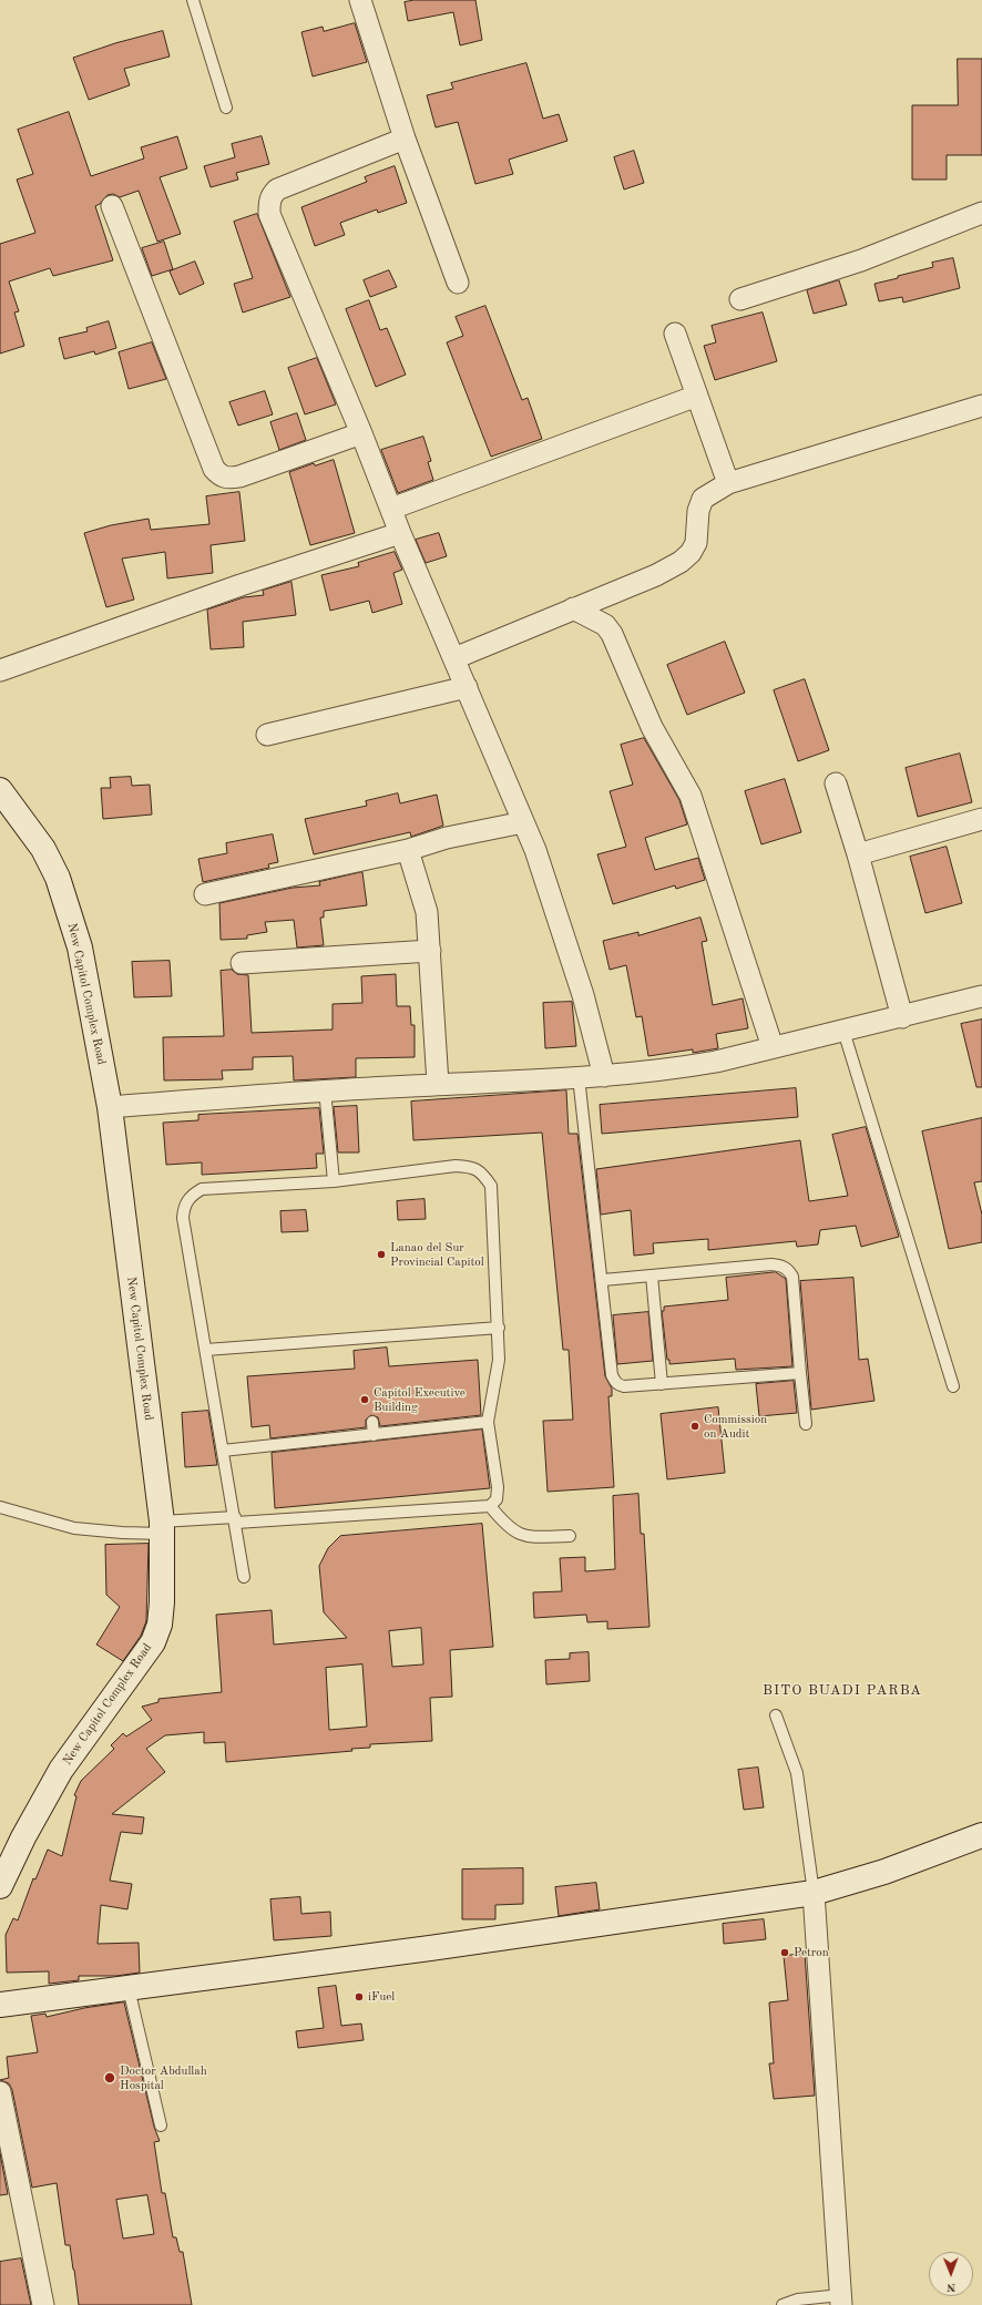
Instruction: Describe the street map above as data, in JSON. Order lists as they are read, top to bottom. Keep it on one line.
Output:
{"streets":{"main road":["New Capitol Complex Road"]},"districts":["BITO BUADI PARBA"],"places":["Lanao del Sur Provincial Capitol","Capitol Executive Building","Commission on Audit","Petron","iFuel","Doctor Abdullah Hospital"],"north":"bottom"}
